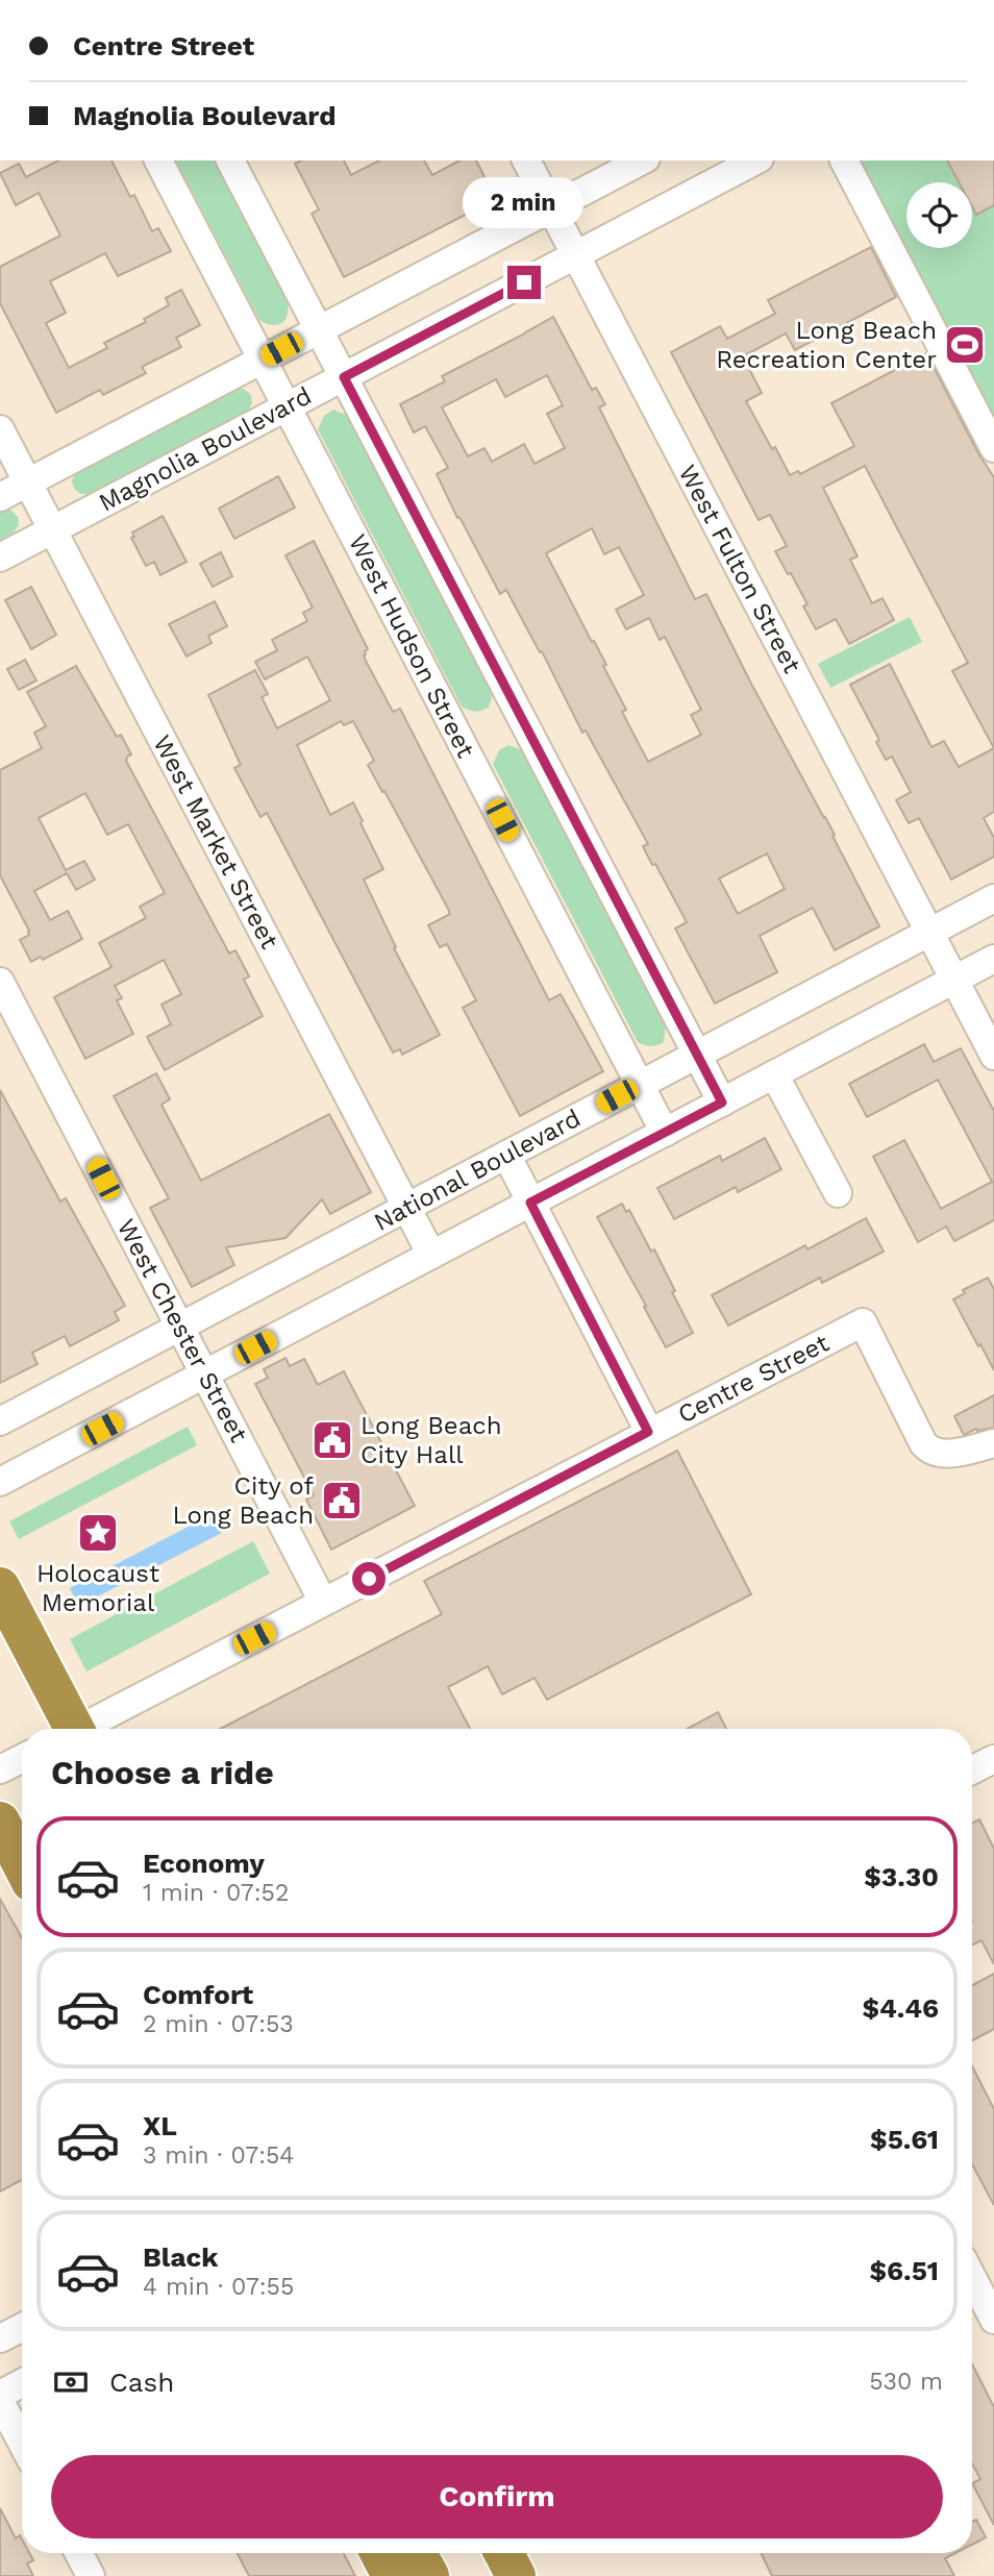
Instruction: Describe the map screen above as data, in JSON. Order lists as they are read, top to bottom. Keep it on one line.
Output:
{"streets":{"street":["Magnolia Boulevard","West Fulton Street","West Hudson Street","West Market Street","National Boulevard","West Chester Street","Centre Street"]},"crossings":[["Magnolia Boulevard","West Fulton Street"],["Magnolia Boulevard","West Hudson Street"],["Magnolia Boulevard","West Market Street"],["West Fulton Street","National Boulevard"],["West Hudson Street","National Boulevard"],["West Market Street","National Boulevard"],["National Boulevard","West Chester Street"],["West Chester Street","Centre Street"]],"places":{"sports":["Long Beach Recreation Center"],"public building":["Long Beach City Hall","City of Long Beach"],"place":["Holocaust Memorial"]},"page":{"banner":["Centre Street","Magnolia Boulevard"],"bubble":"2 min","heading":"Choose a ride","list":[{"name":"Economy","note":"1 min · 07:52","value":"$3.30"},{"name":"Comfort","note":"2 min · 07:53","value":"$4.46"},{"name":"XL","note":"3 min · 07:54","value":"$5.61"},{"name":"Black","note":"4 min · 07:55","value":"$6.51"}],"pay":["Cash","530 m"],"buttons":"Confirm"}}
